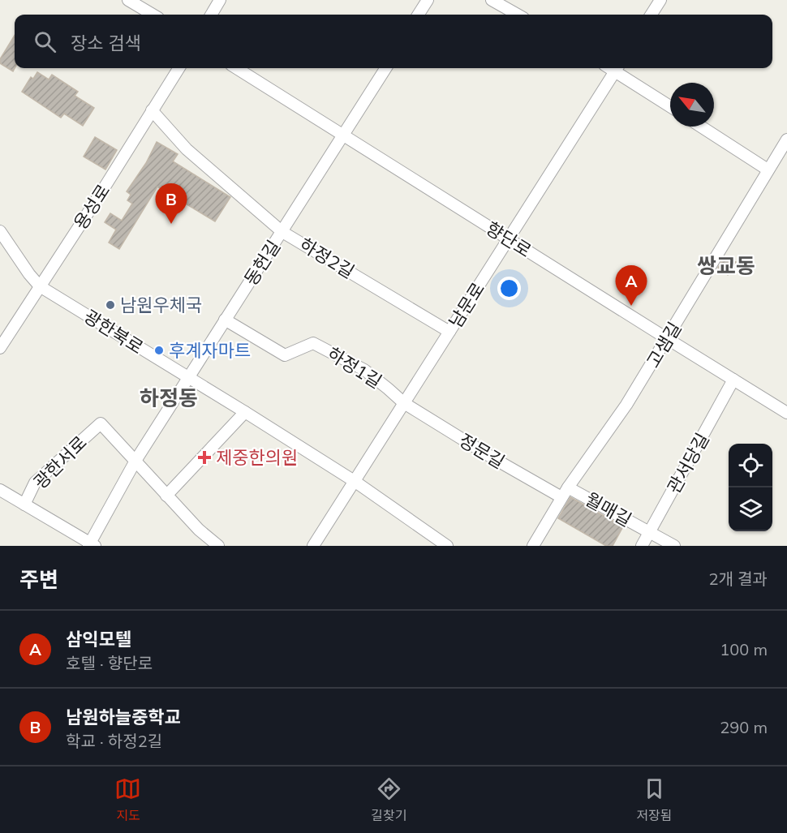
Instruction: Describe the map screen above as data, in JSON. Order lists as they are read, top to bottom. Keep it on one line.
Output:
{"streets":{"street":["용성로","향단로","하정2길","동헌길","남문로","광한북로","고샘길","하정1길","정문길","광한서로","관서당길","월매길"]},"crossings":[["용성로","하정2길"],["용성로","광한북로"],["향단로","동헌길"],["향단로","남문로"],["향단로","고샘길"],["향단로","관서당길"],["하정2길","동헌길"],["하정2길","남문로"],["동헌길","광한북로"],["동헌길","하정1길"],["동헌길","광한서로"],["남문로","광한북로"],["남문로","하정1길"],["남문로","정문길"],["고샘길","정문길"],["고샘길","월매길"],["하정1길","정문길"],["관서당길","월매길"]],"districts":["쌍교동","하정동"],"places":{"other":["남원우체국","후계자마트"],"health":["제중한의원"]},"north":"top left","page":{"search":"장소 검색","pins":["B","A"],"heading":["주변","2개 결과"],"list":[{"mark":"A","name":"삼익모텔","note":"호텔 · 향단로","value":"100 m"},{"mark":"B","name":"남원하늘중학교","note":"학교 · 하정2길","value":"290 m"}],"nav":["지도","길찾기","저장됨"]}}
